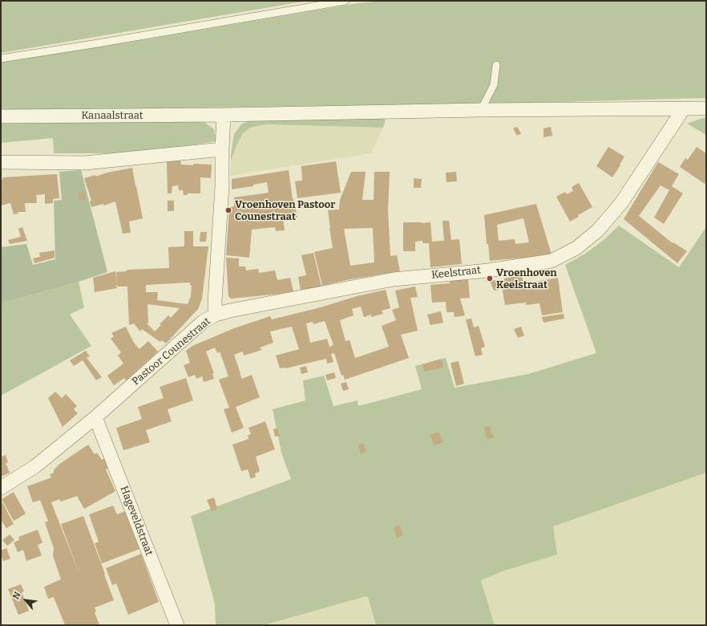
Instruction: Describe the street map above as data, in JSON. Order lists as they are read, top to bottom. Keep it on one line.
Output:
{"streets":{"street":["Kanaalstraat","Keelstraat","Pastoor Counestraat","Hageveldstraat"]},"crossings":[["Kanaalstraat","Pastoor Counestraat"],["Keelstraat","Pastoor Counestraat"],["Pastoor Counestraat","Hageveldstraat"]],"places":["Vroenhoven Pastoor Counestraat","Vroenhoven Keelstraat"],"north":"top left"}
